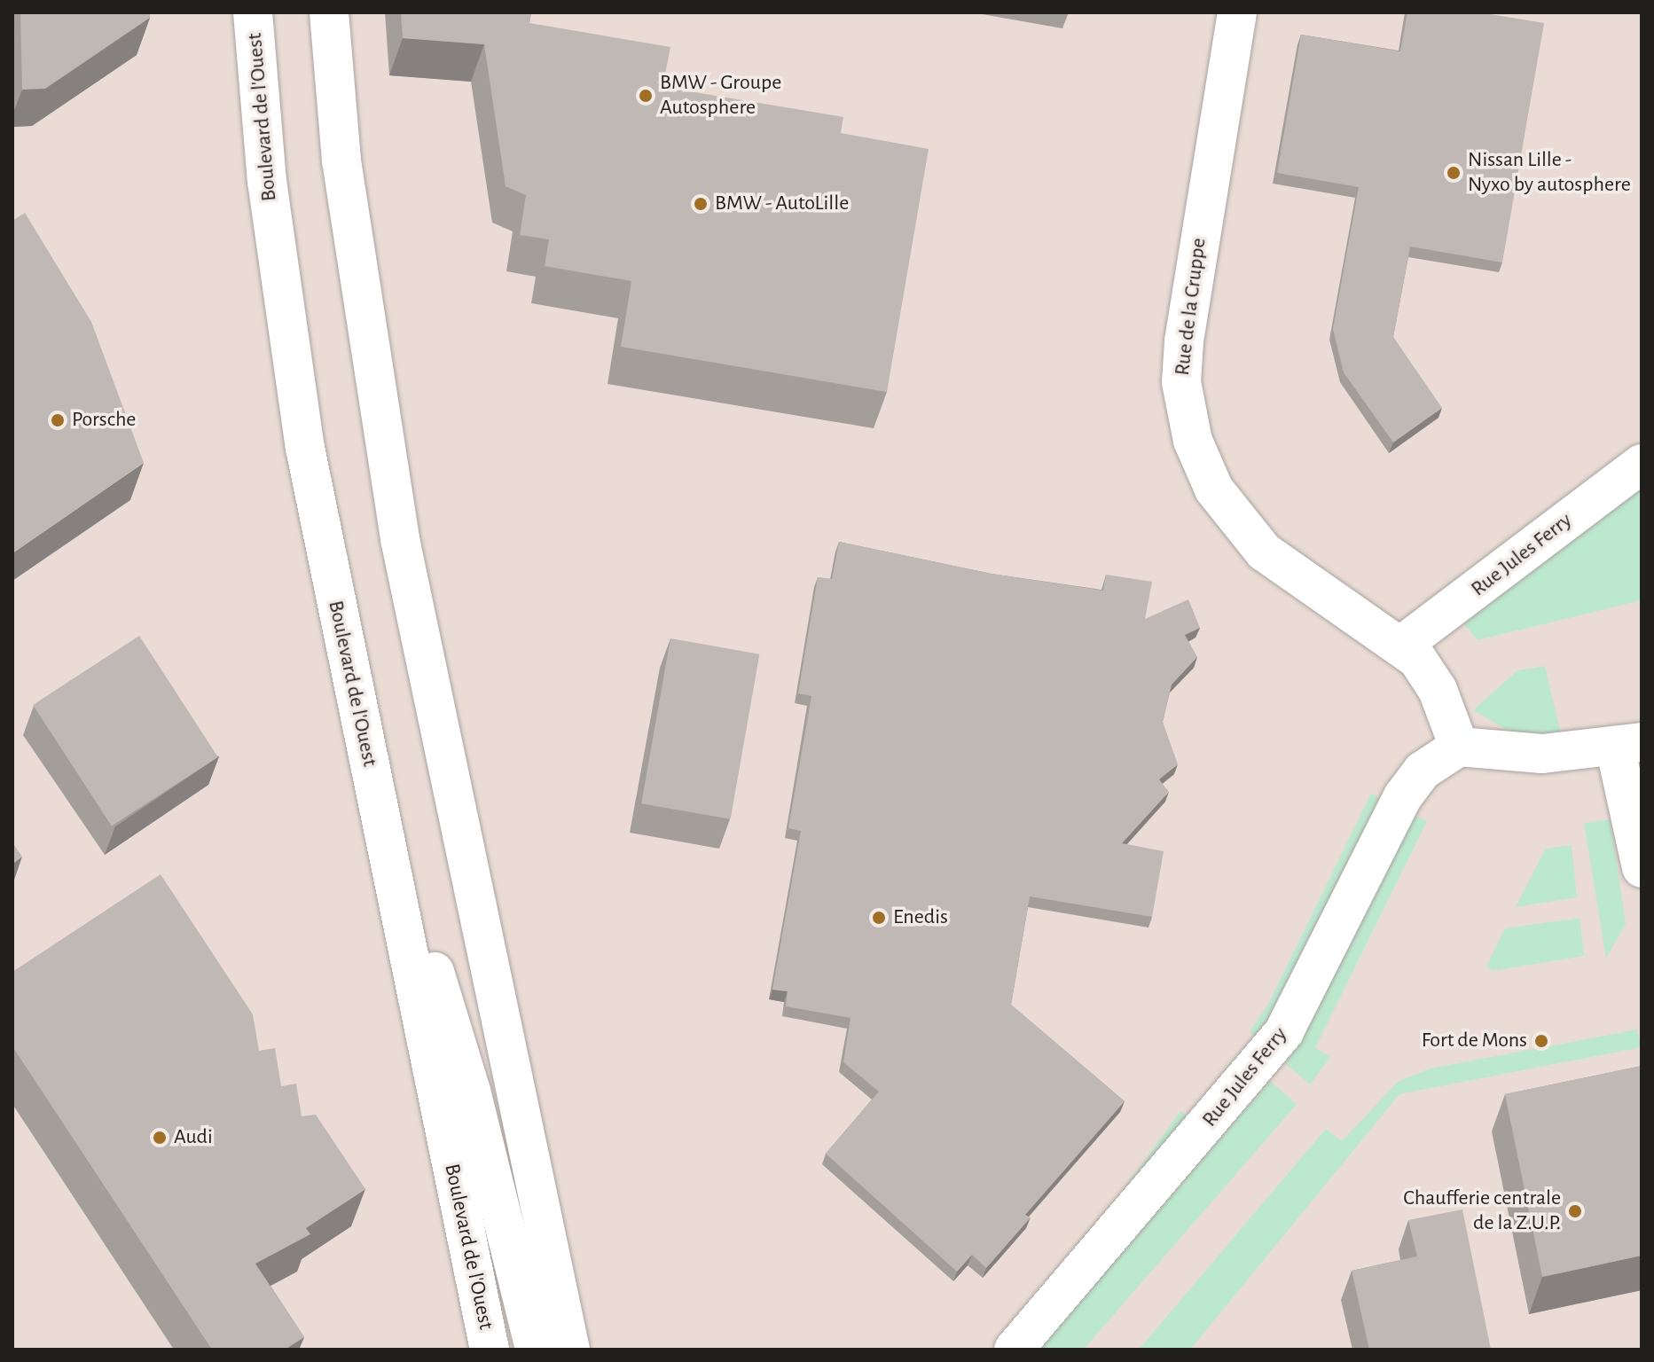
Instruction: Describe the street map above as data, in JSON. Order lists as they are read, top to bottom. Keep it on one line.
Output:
{"streets":{"main road":["Boulevard de l'Ouest","Rue de la Cruppe","Rue Jules Ferry"]},"crossings":[["Rue de la Cruppe","Rue Jules Ferry"]],"places":["BMW - Groupe Autosphere","Nissan Lille - Nyxo by autosphere","BMW - AutoLille","Porsche","Enedis","Fort de Mons","Audi","Chaufferie centrale de la Z.U.P."]}
